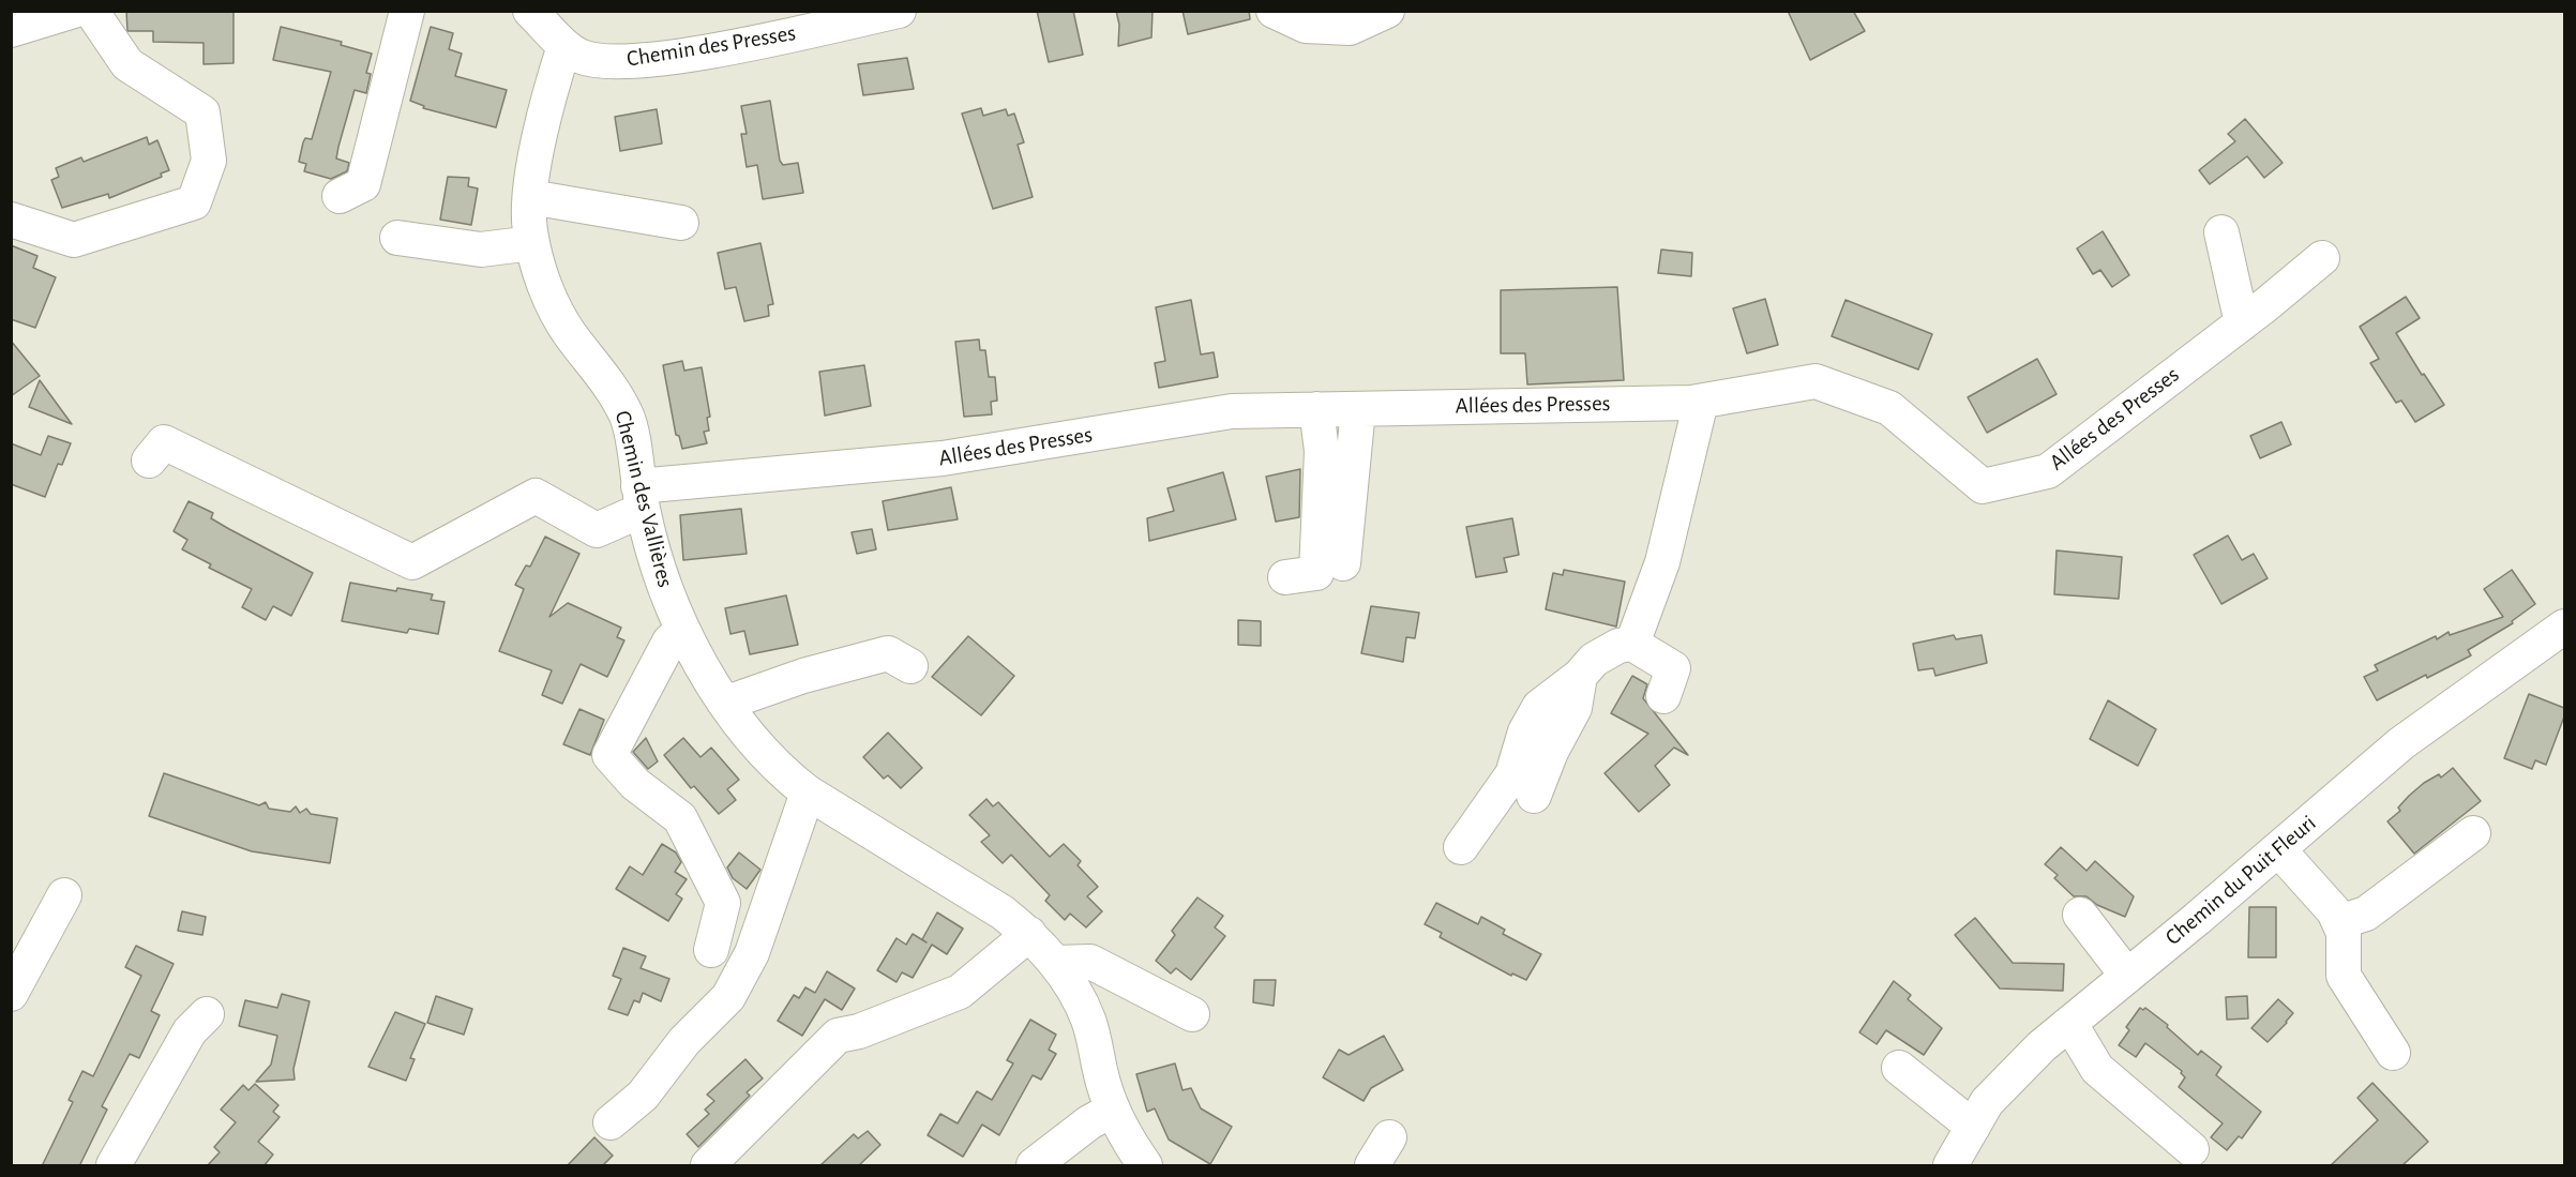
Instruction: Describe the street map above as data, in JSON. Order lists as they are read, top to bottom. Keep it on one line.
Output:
{"streets":{"street":["Chemin des Presses","Allées des Presses","Chemin des Vallières","Chemin du Puit Fleuri"]},"crossings":[["Chemin des Presses","Chemin des Vallières"],["Allées des Presses","Chemin des Vallières"]]}
